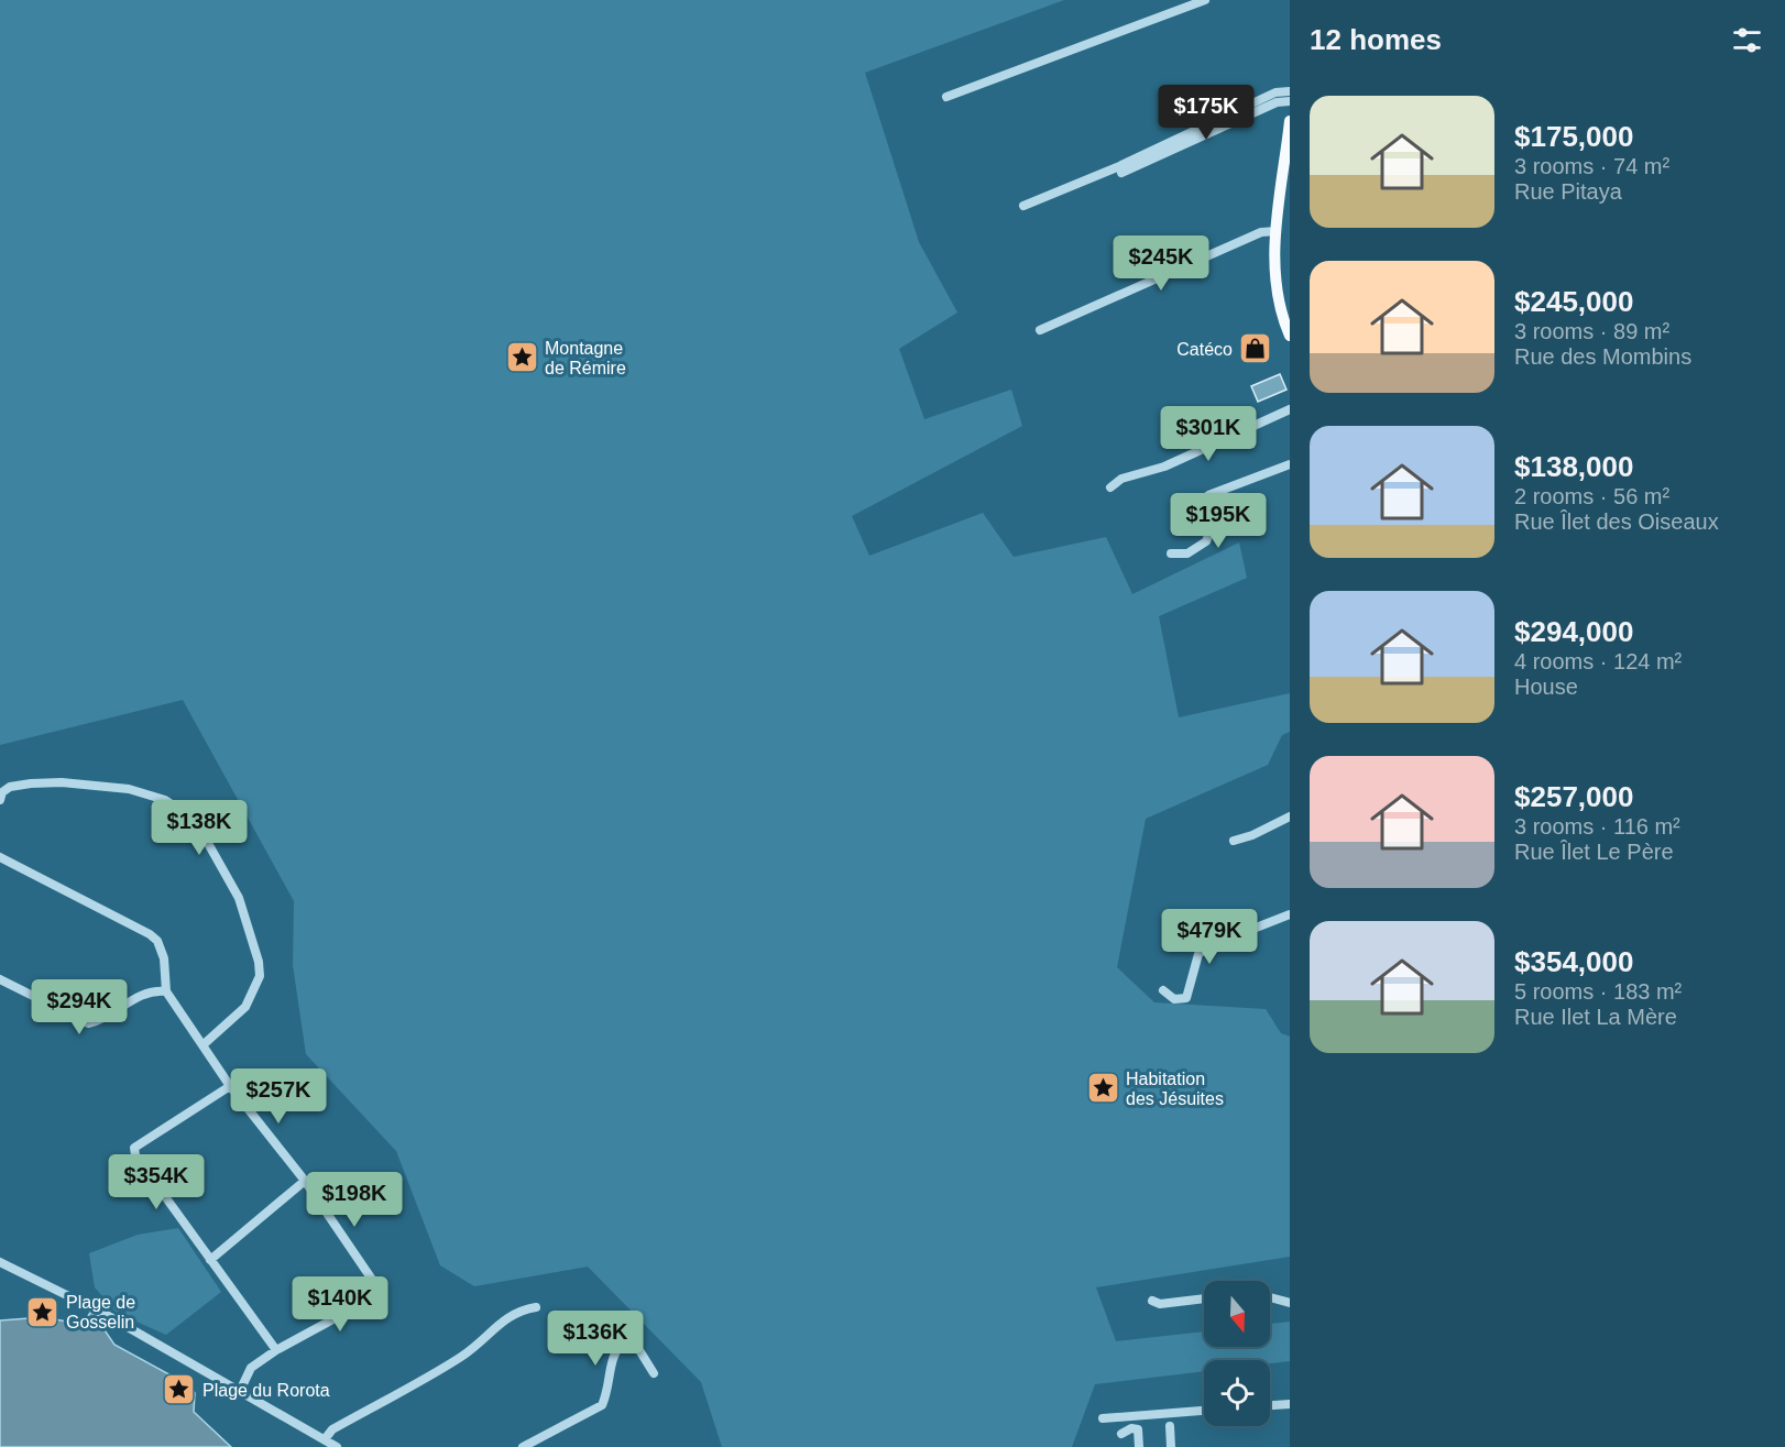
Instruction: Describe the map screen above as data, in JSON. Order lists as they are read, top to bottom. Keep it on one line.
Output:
{"places":{"shop":["Catéco"],"place":["Montagne de Rémire","Habitation des Jésuites","Plage de Gosselin","Plage du Rorota"]},"north":"bottom","page":{"heading":"12 homes","list":[{"name":"$175,000","note":"3 rooms · 74 m² · Rue Pitaya"},{"name":"$245,000","note":"3 rooms · 89 m² · Rue des Mombins"},{"name":"$138,000","note":"2 rooms · 56 m² · Rue Îlet des Oiseaux"},{"name":"$294,000","note":"4 rooms · 124 m² · House"},{"name":"$257,000","note":"3 rooms · 116 m² · Rue Îlet Le Père"},{"name":"$354,000","note":"5 rooms · 183 m² · Rue Ilet La Mère"}],"price":["$175K","$245K","$301K","$195K","$138K","$479K","$294K","$257K","$354K","$198K","$140K","$136K"]}}
